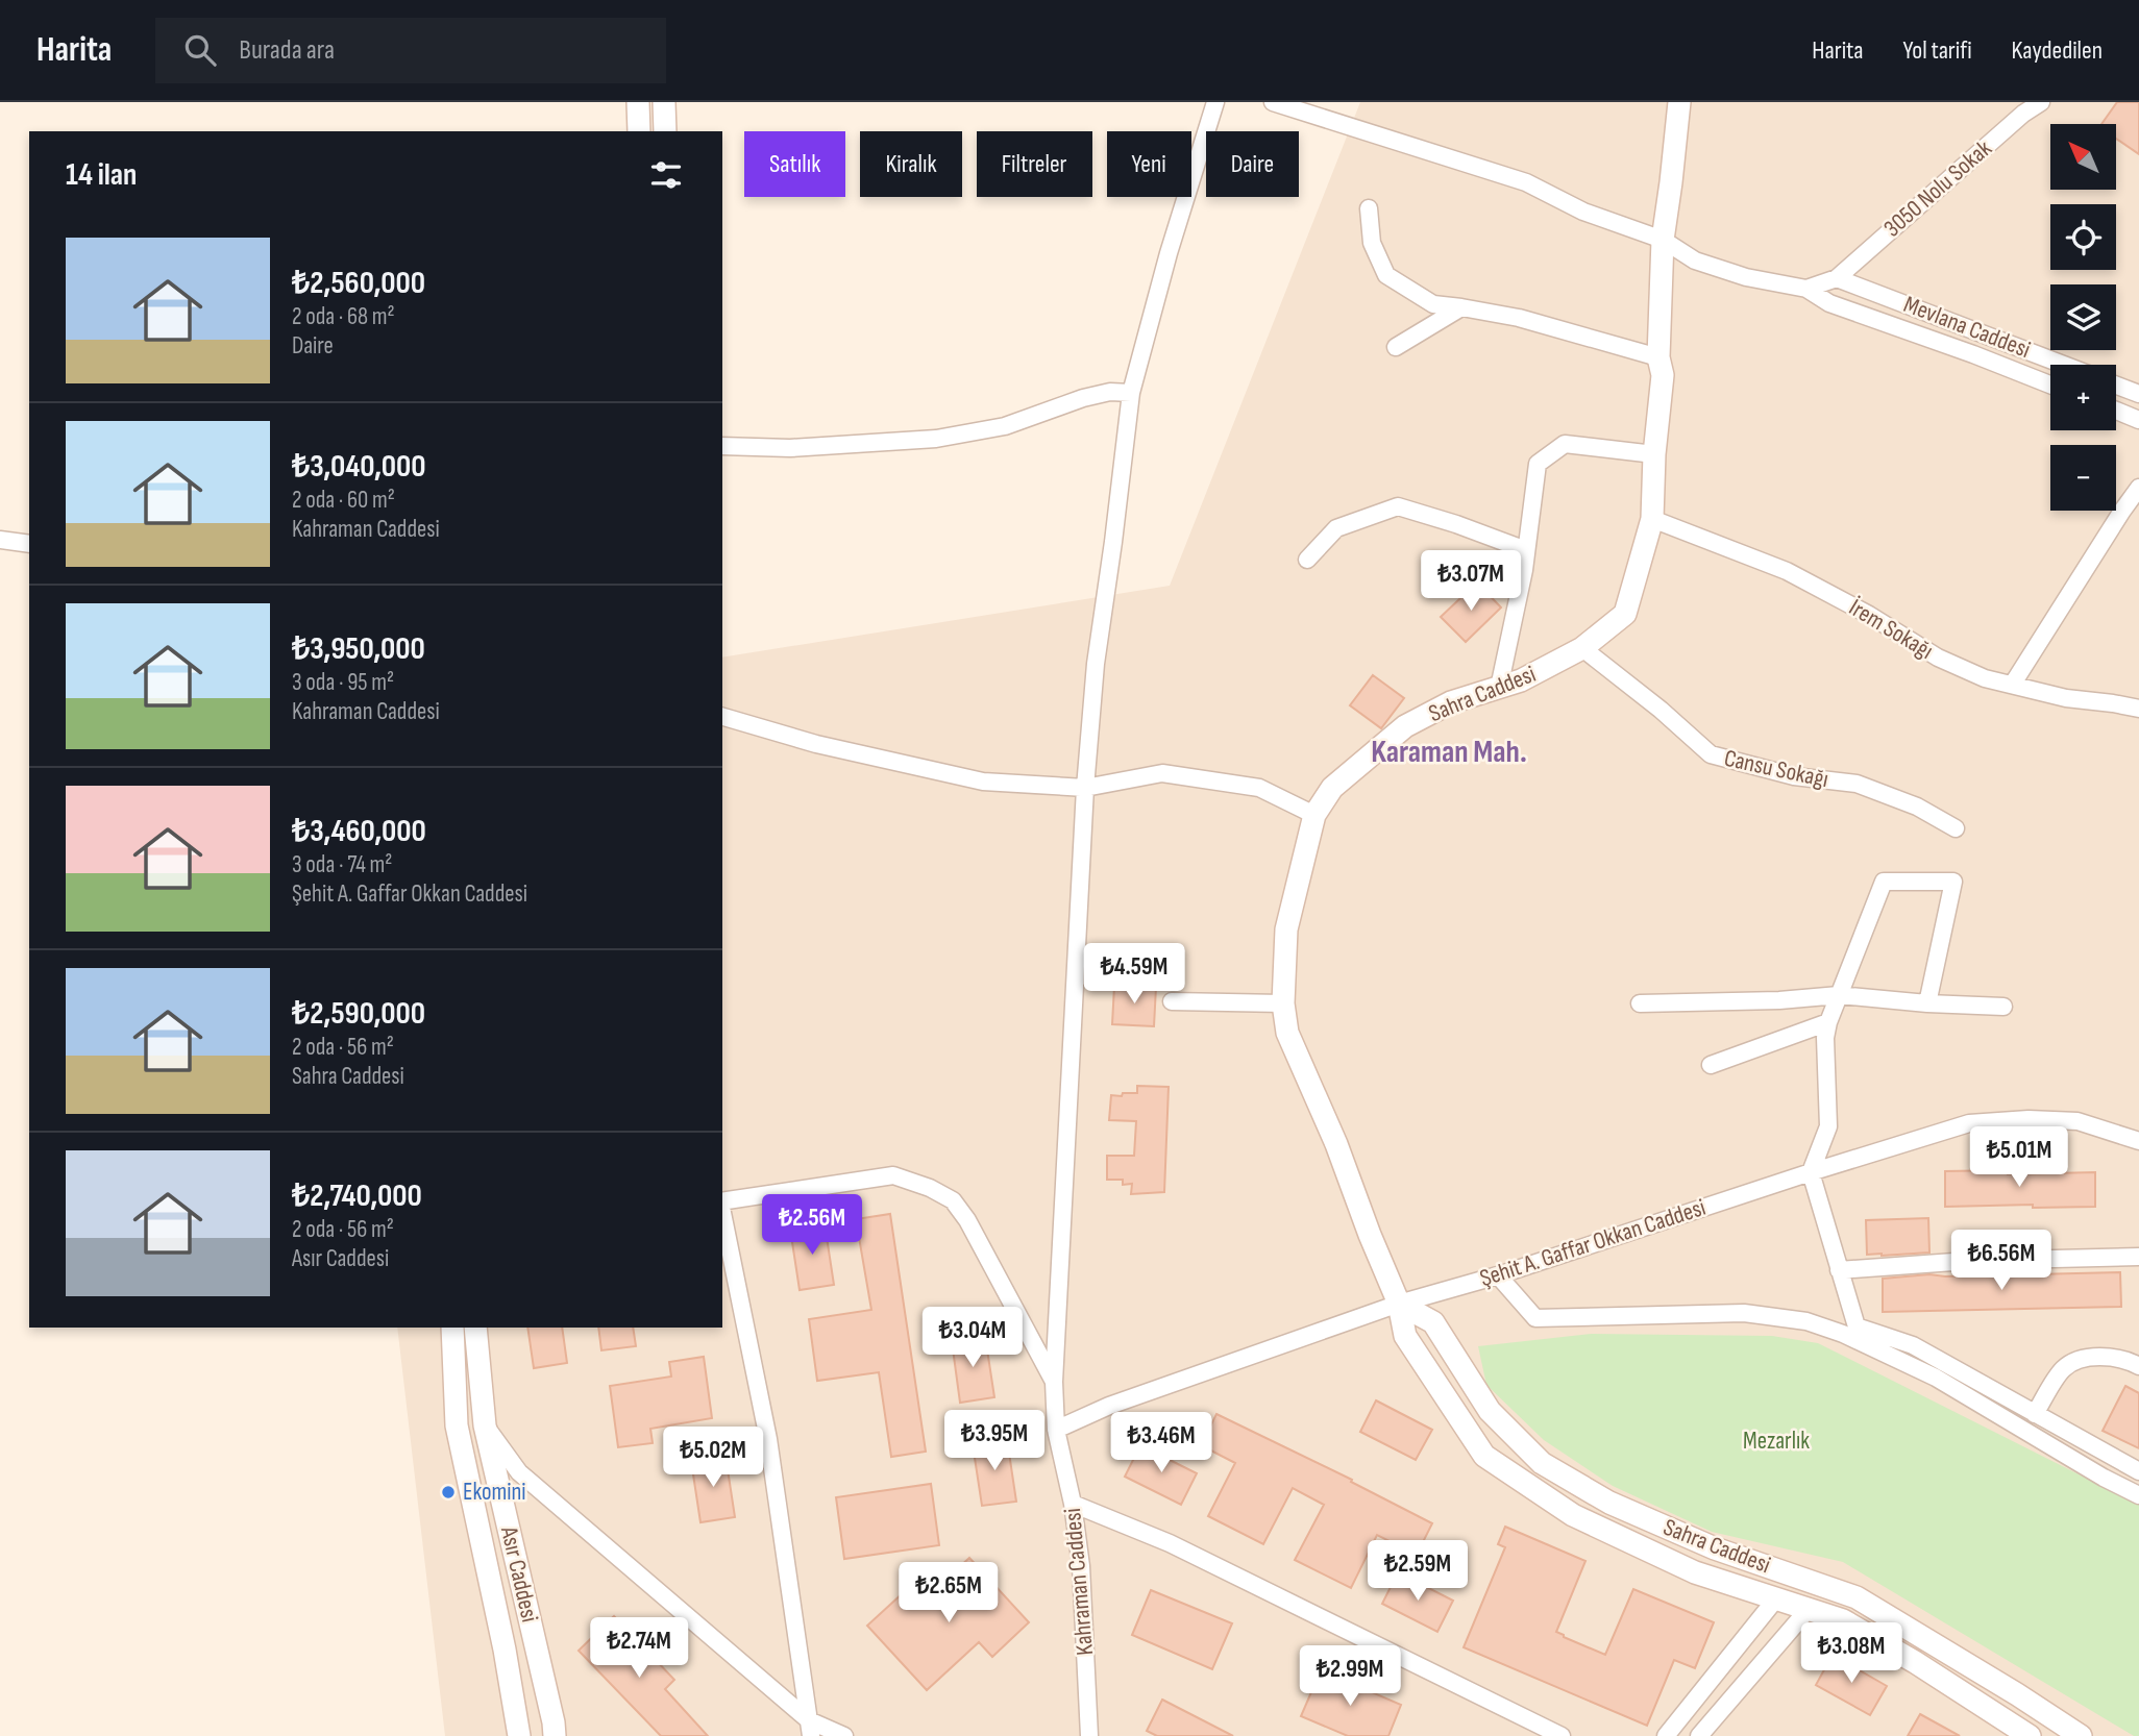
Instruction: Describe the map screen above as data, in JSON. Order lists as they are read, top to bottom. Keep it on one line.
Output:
{"streets":{"street":["3050 Nolu Sokak","Mevlana Caddesi","İrem Sokağı","Sahra Caddesi","Cansu Sokağı","Şehit A. Gaffar Okkan Caddesi","Asır Caddesi","Kahraman Caddesi"]},"crossings":[["3050 Nolu Sokak","Mevlana Caddesi"],["İrem Sokağı","Sahra Caddesi"],["Sahra Caddesi","Cansu Sokağı"],["Sahra Caddesi","Şehit A. Gaffar Okkan Caddesi"],["Şehit A. Gaffar Okkan Caddesi","Kahraman Caddesi"]],"districts":["Karaman Mah."],"parks":["Mezarlık"],"places":["Ekomini"],"north":"top left","page":{"header":"Harita","search":"Burada ara","nav":["Harita","Yol tarifi","Kaydedilen"],"map_buttons":["+","−"],"chip":["Satılık","Kiralık","Filtreler","Yeni","Daire"],"heading":"14 ilan","list":[{"name":"₺2,560,000","note":"2 oda · 68 m² · Daire"},{"name":"₺3,040,000","note":"2 oda · 60 m² · Kahraman Caddesi"},{"name":"₺3,950,000","note":"3 oda · 95 m² · Kahraman Caddesi"},{"name":"₺3,460,000","note":"3 oda · 74 m² · Şehit A. Gaffar Okkan Caddesi"},{"name":"₺2,590,000","note":"2 oda · 56 m² · Sahra Caddesi"},{"name":"₺2,740,000","note":"2 oda · 56 m² · Asır Caddesi"}],"price":["₺3.07M","₺4.59M","₺5.01M","₺2.56M","₺6.56M","₺3.04M","₺3.95M","₺3.46M","₺5.02M","₺2.59M","₺2.65M","₺2.74M","₺3.08M","₺2.99M"]}}
